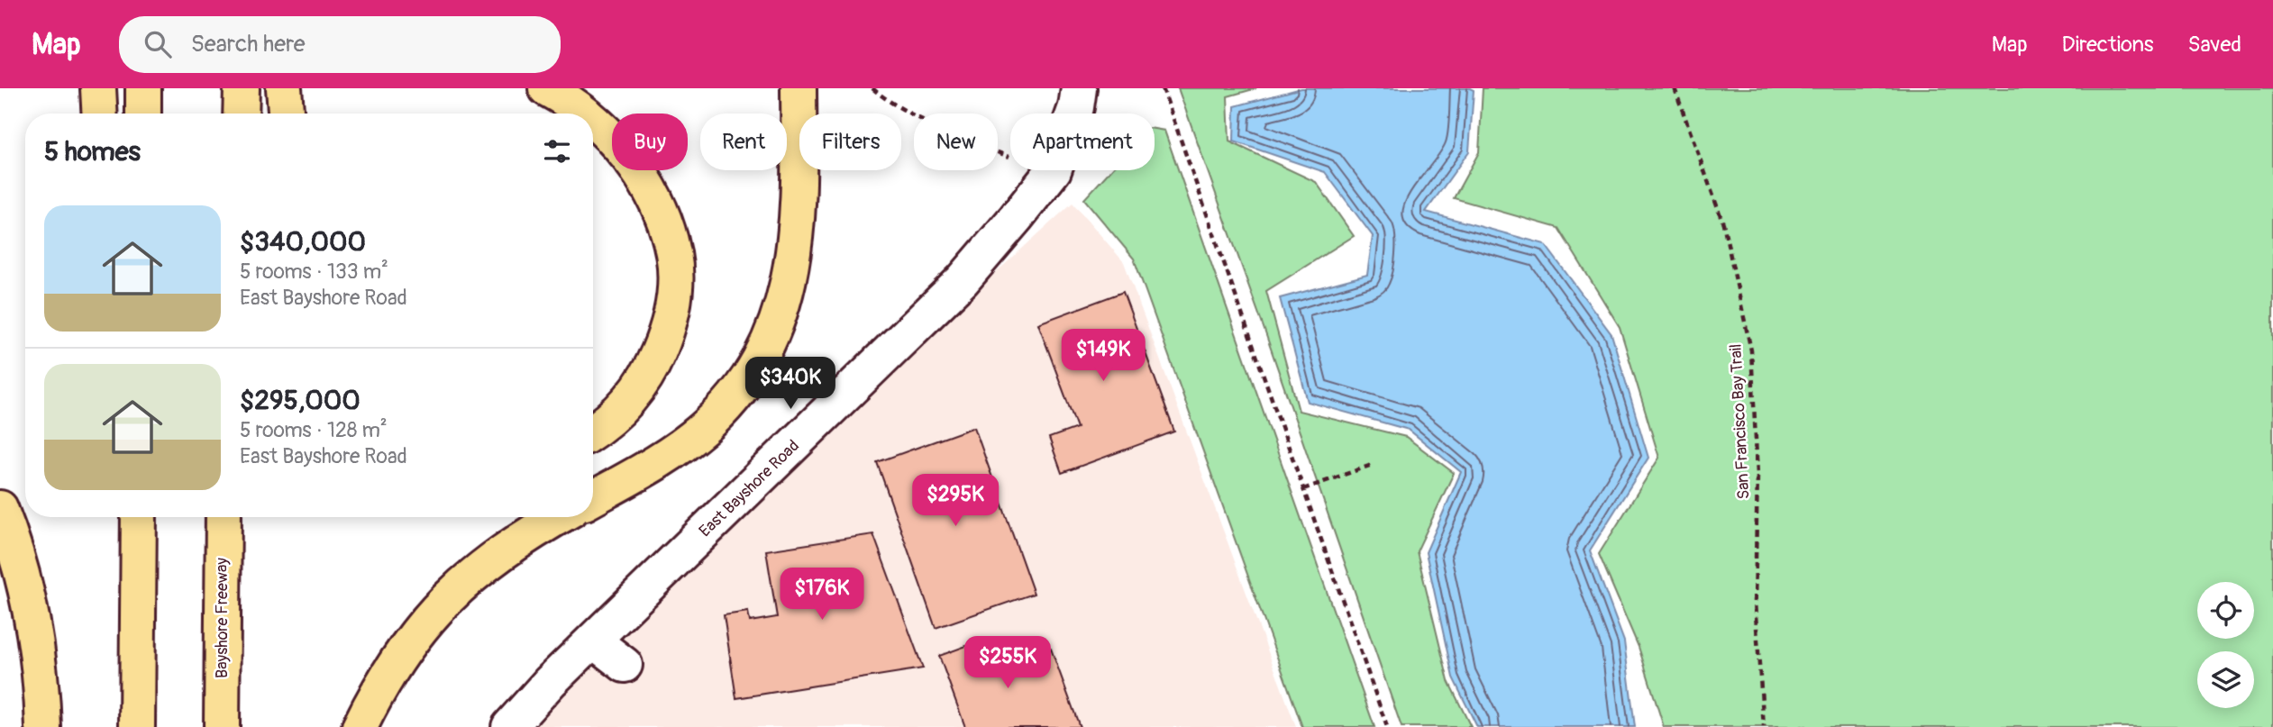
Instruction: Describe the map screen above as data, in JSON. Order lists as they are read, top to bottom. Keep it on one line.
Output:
{"streets":{"highway":["Bayshore Freeway"],"street":["East Bayshore Road"],"path":["San Francisco Bay Trail"]},"page":{"header":"Map","search":"Search here","nav":["Map","Directions","Saved"],"chip":["Buy","Rent","Filters","New","Apartment"],"heading":"5 homes","list":[{"name":"$340,000","note":"5 rooms · 133 m² · East Bayshore Road"},{"name":"$295,000","note":"5 rooms · 128 m² · East Bayshore Road"}],"price":["$149K","$340K","$295K","$176K","$255K"]}}
